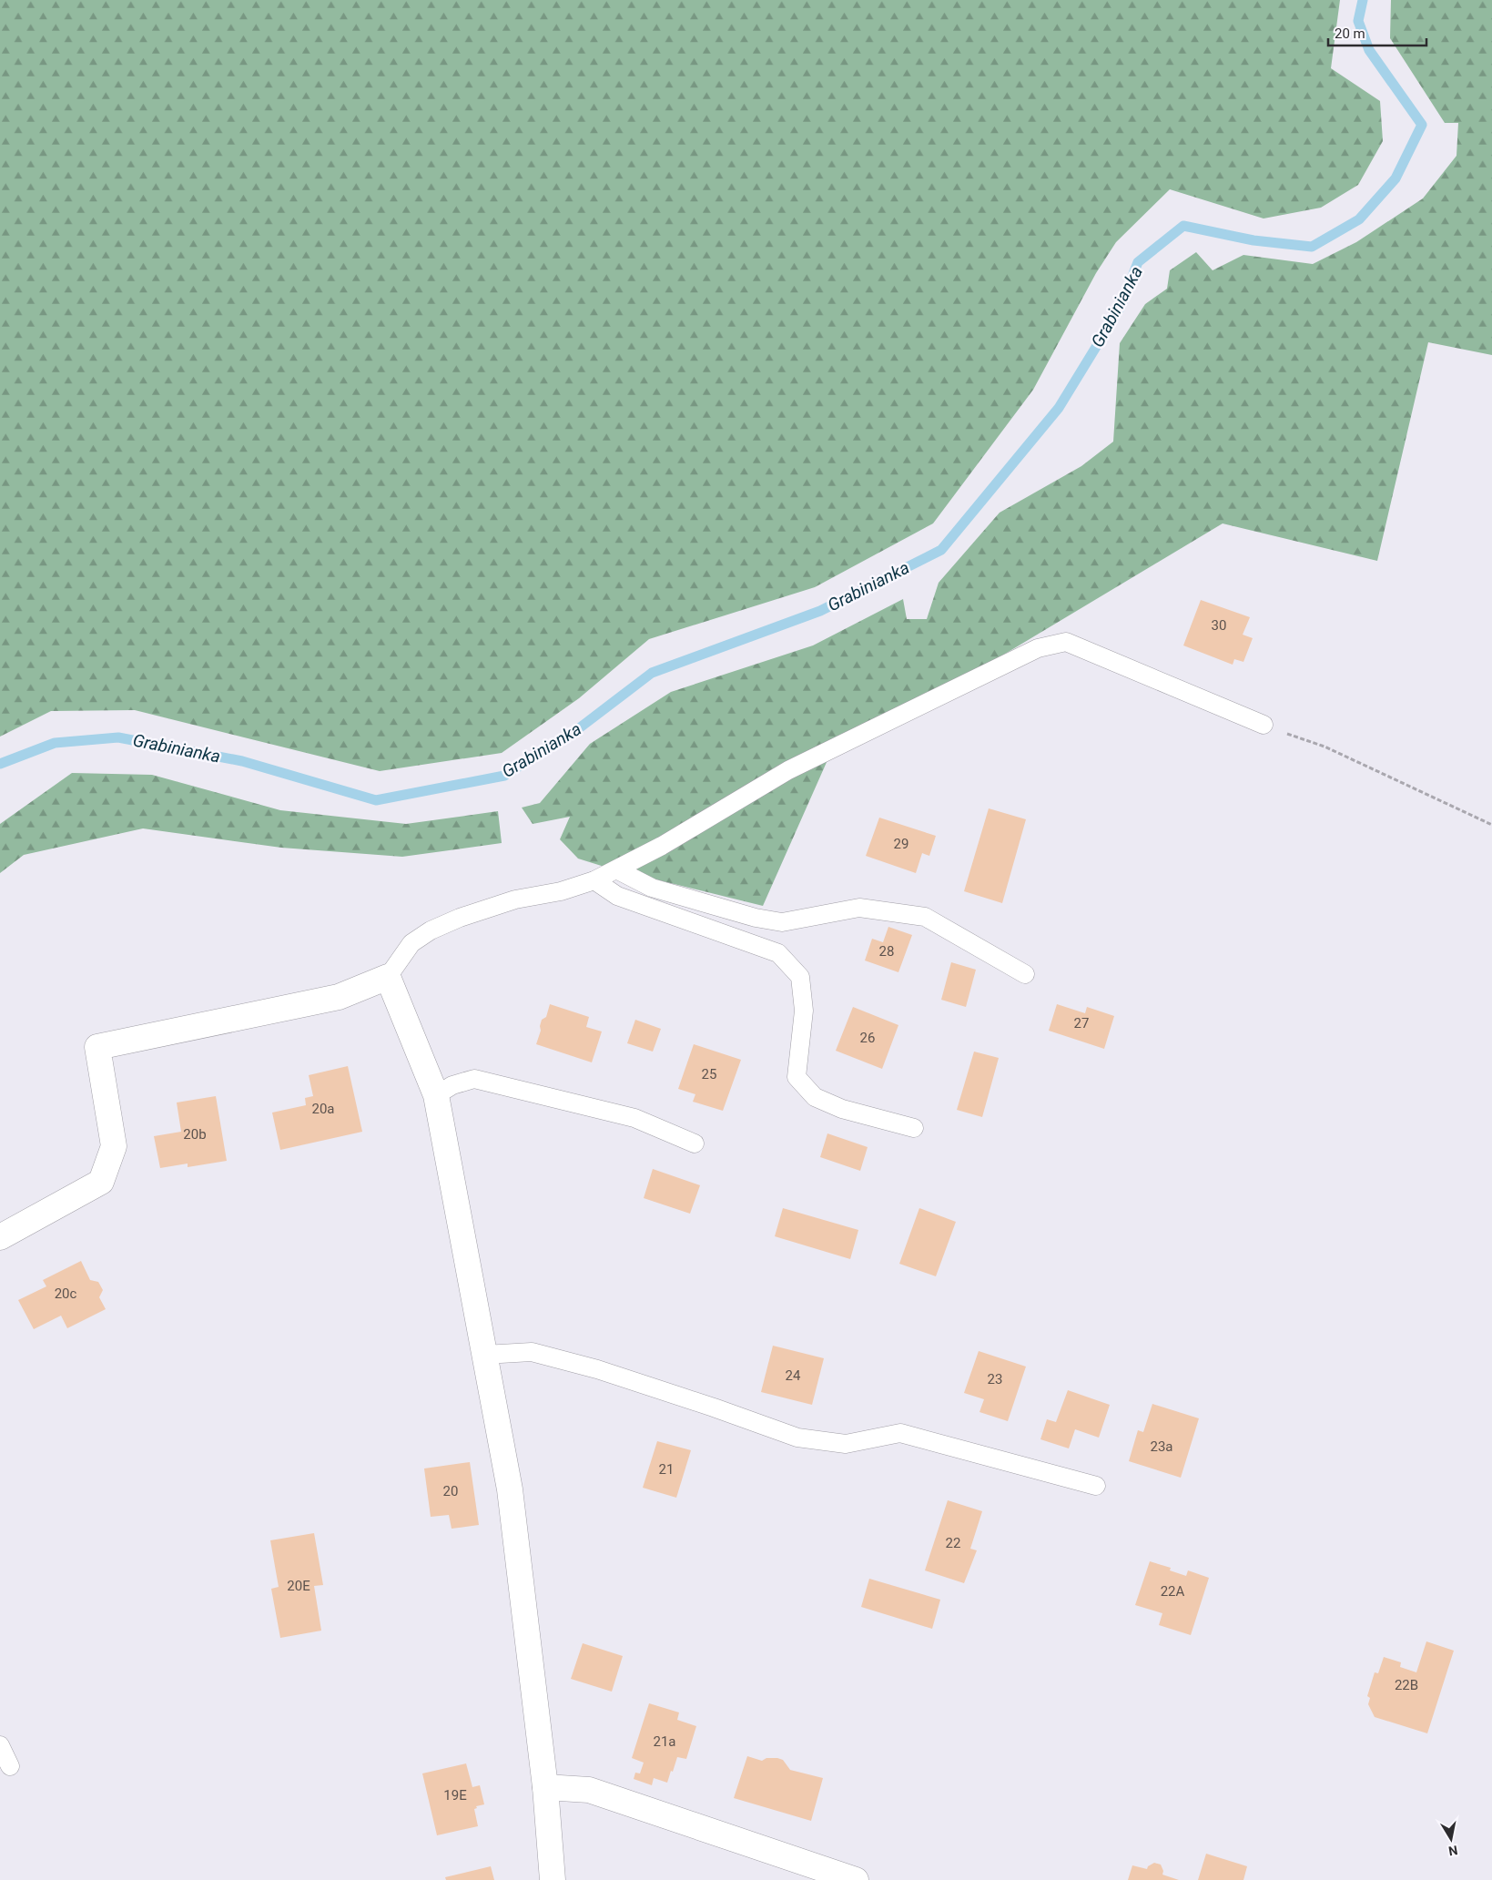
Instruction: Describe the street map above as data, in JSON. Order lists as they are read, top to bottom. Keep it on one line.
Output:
{"water":["Grabinianka"],"house_numbers":["30","29","28","27","26","25","20a","20b","20c","24","23","23a","21","20","22","20E","22A","22B","21a","19E"],"scale_bar":"20 m","north":"bottom"}
